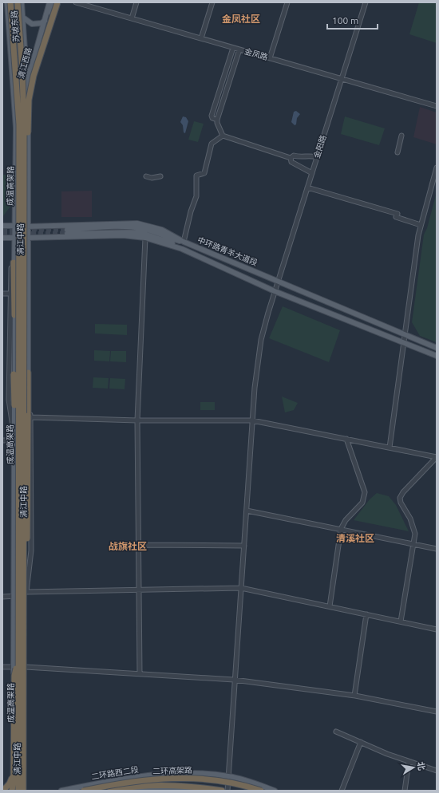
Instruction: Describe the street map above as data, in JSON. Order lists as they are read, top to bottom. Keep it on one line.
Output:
{"streets":{"highway":["成温高架路","二环高架路"],"main road":["苏坡东路","清江西路","清江中路","中环路青羊大道段","二环路西二段"],"street":["金凤路","金阳路"]},"crossings":[["苏坡东路","清江西路"],["苏坡东路","清江中路"],["金凤路","金阳路"],["清江西路","清江中路"],["金阳路","中环路青羊大道段"],["金阳路","二环路西二段"],["成温高架路","清江中路"],["清江中路","中环路青羊大道段"]],"districts":["金凤社区","清溪社区","战旗社区"],"scale_bar":"100 m","north":"right"}
